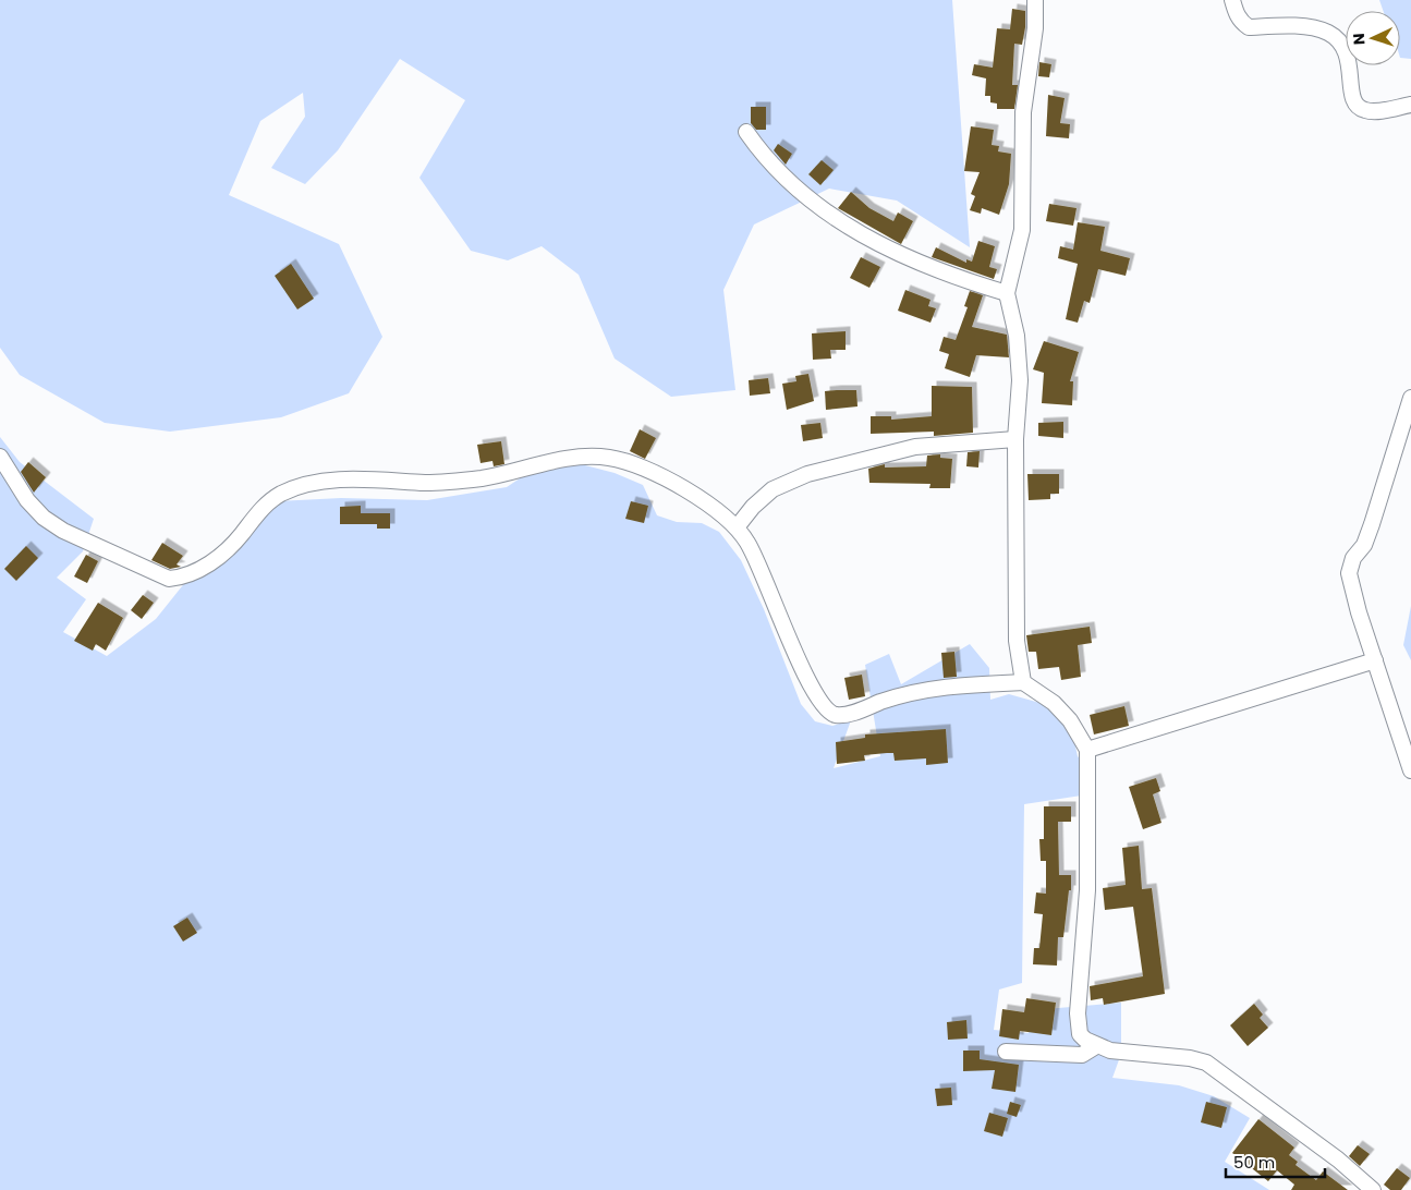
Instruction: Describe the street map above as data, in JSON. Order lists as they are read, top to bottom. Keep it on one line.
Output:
{"scale_bar":"50 m","north":"left"}
